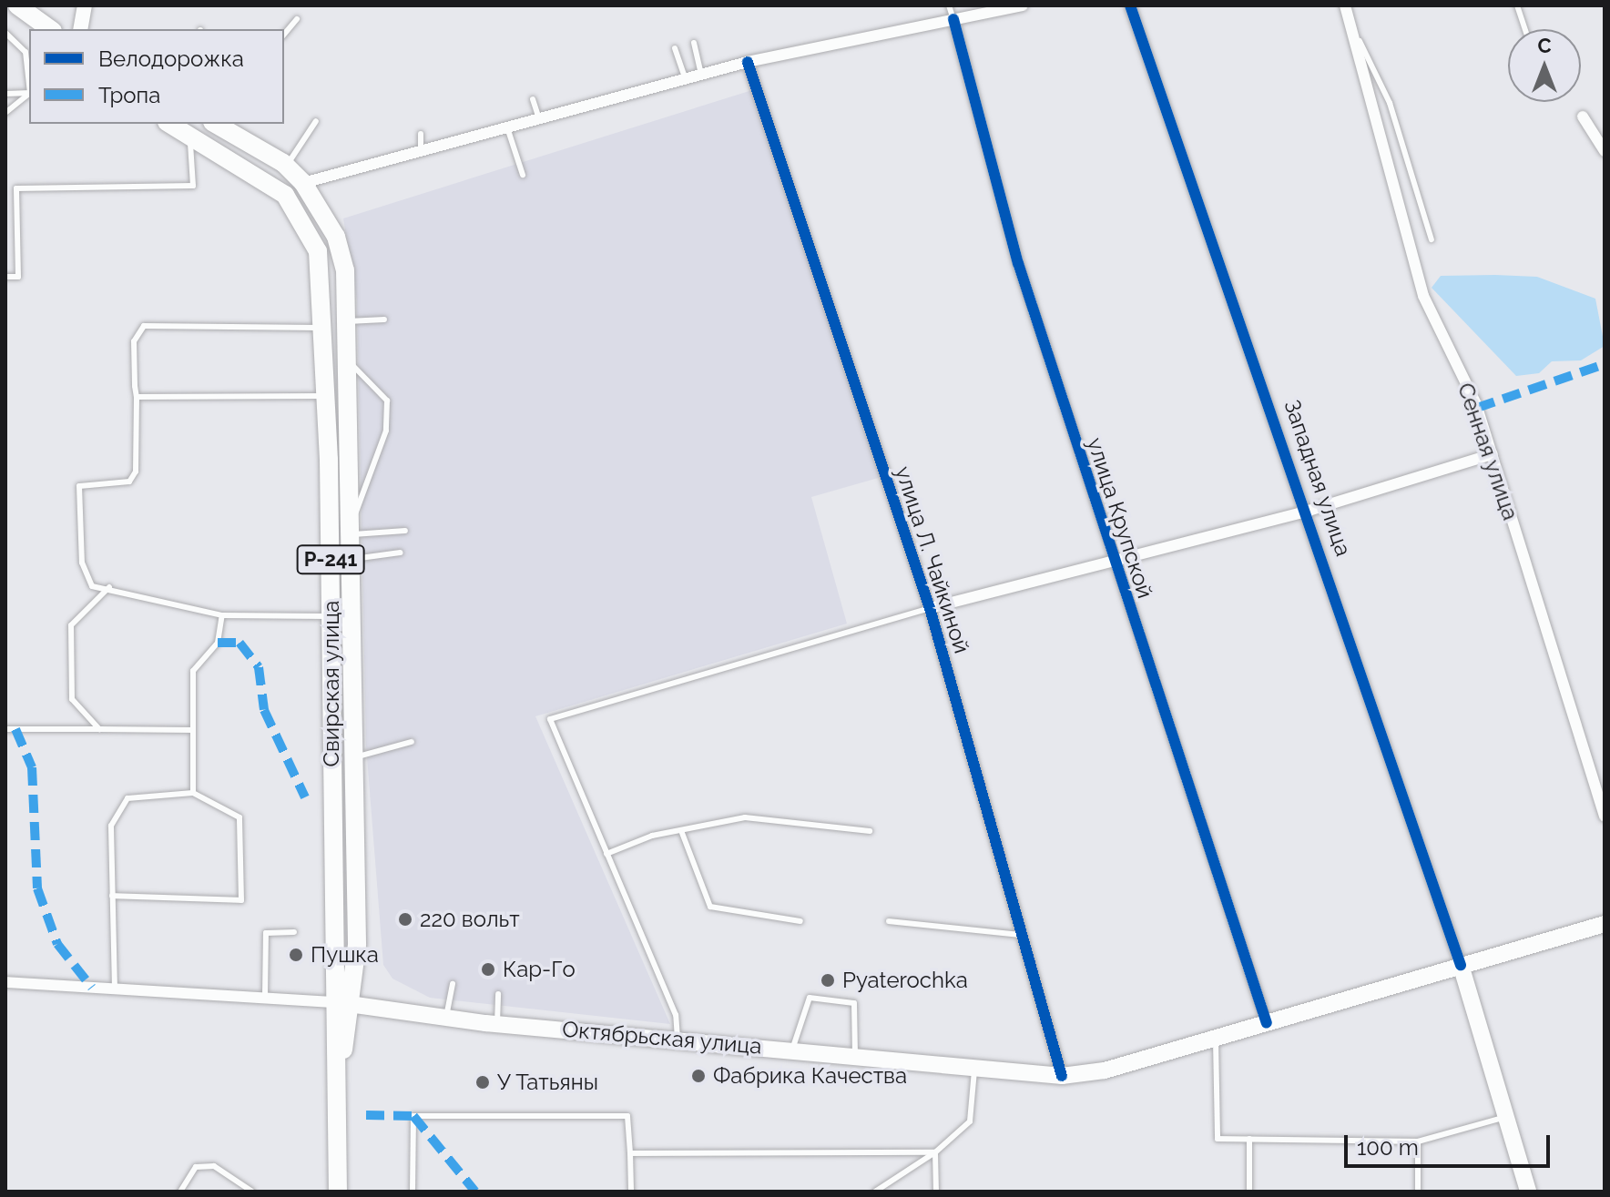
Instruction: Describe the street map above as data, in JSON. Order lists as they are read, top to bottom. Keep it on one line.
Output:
{"streets":{"highway":["Р-241","Свирская улица"],"main road":["Западная улица","Октябрьская улица"],"street":["Сенная улица","улица Крупской","улица Л. Чайкиной"]},"crossings":[["Западная улица","Октябрьская улица"],["улица Крупской","Октябрьская улица"],["улица Л. Чайкиной","Октябрьская улица"],["Свирская улица","Октябрьская улица"]],"places":["220 вольт","Пушка","Кар-Го","Pyaterochka","Фабрика Качества","У Татьяны"],"legend":["Велодорожка","Тропа"],"scale_bar":"100 m","north":"top"}
